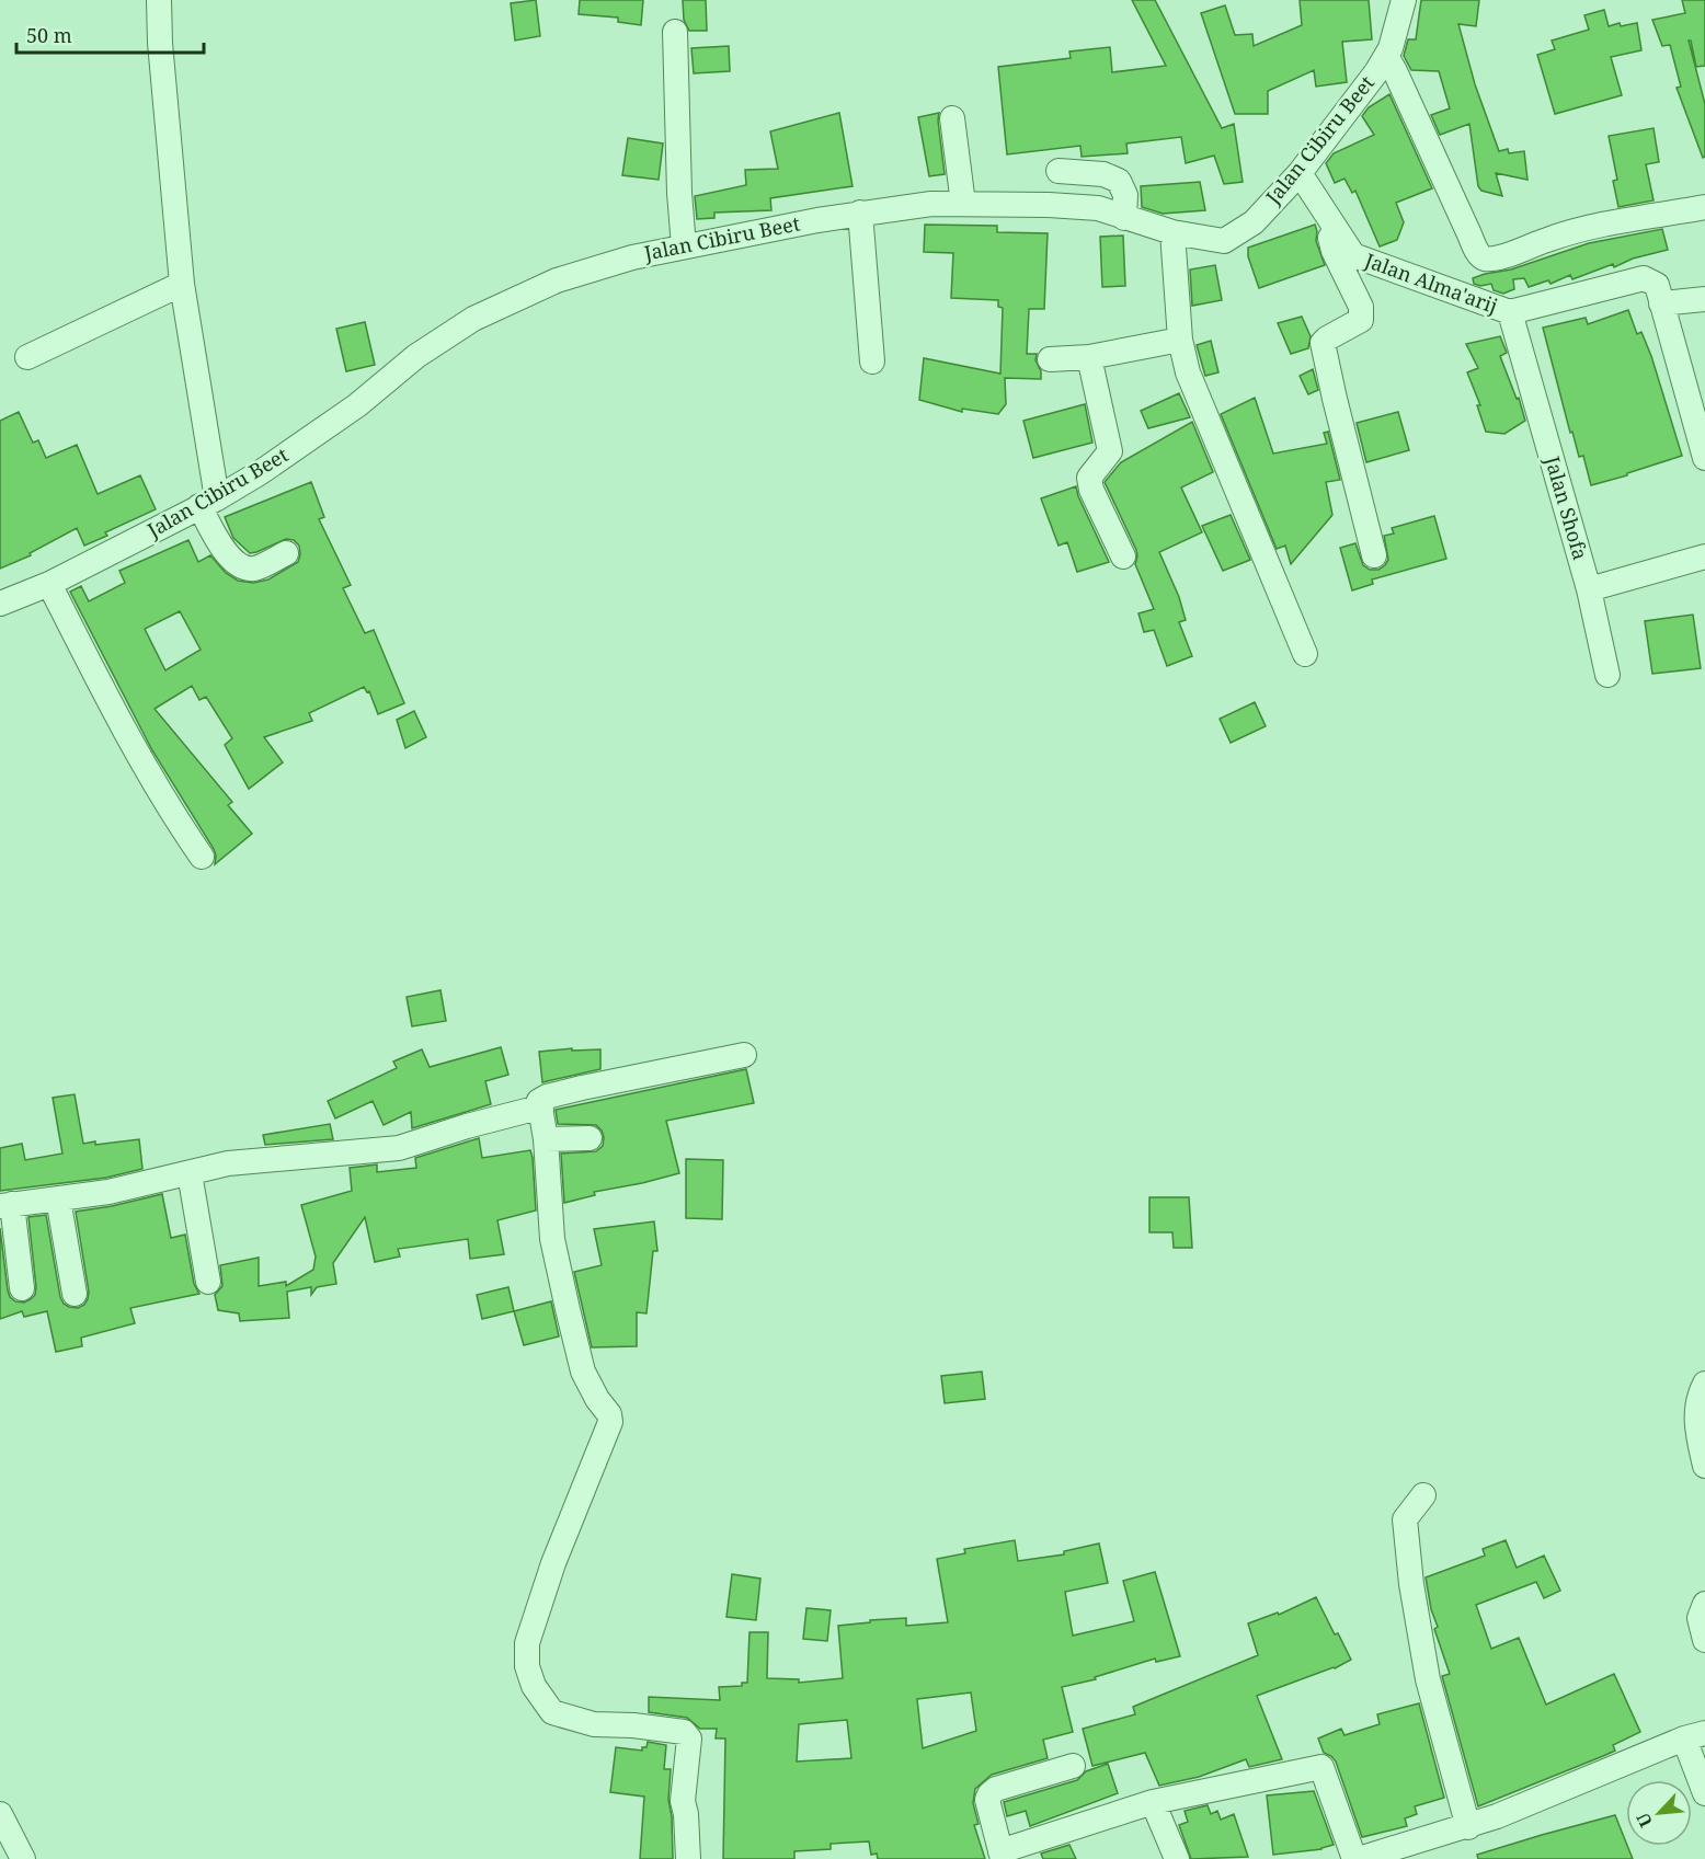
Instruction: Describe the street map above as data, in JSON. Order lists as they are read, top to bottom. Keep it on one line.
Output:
{"streets":{"street":["Jalan Cibiru Beet","Jalan Alma'arij","Jalan Shofa"]},"crossings":[["Jalan Cibiru Beet","Jalan Alma'arij"],["Jalan Alma'arij","Jalan Shofa"]],"scale_bar":"50 m","north":"bottom left"}
